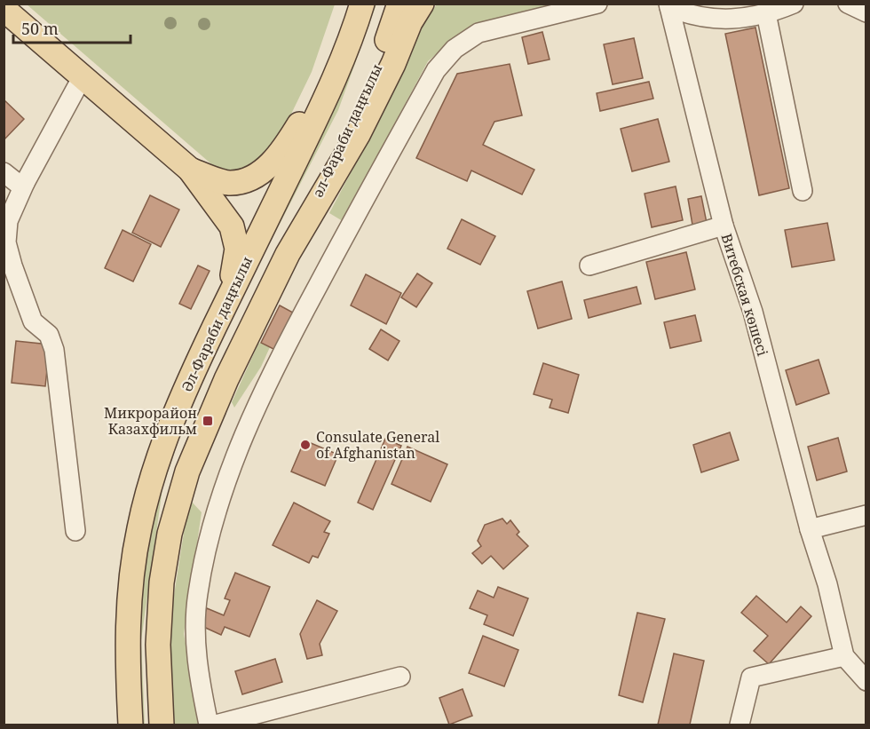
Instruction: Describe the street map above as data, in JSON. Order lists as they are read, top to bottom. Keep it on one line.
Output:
{"streets":{"main road":["әл-Фараби даңғылы","Әл-Фараби даңғылы"],"street":["Витебская көшесі"]},"places":{"transit":["Микрорайон Казахфильм"],"other":["Consulate General of Afghanistan"]},"scale_bar":"50 m"}
